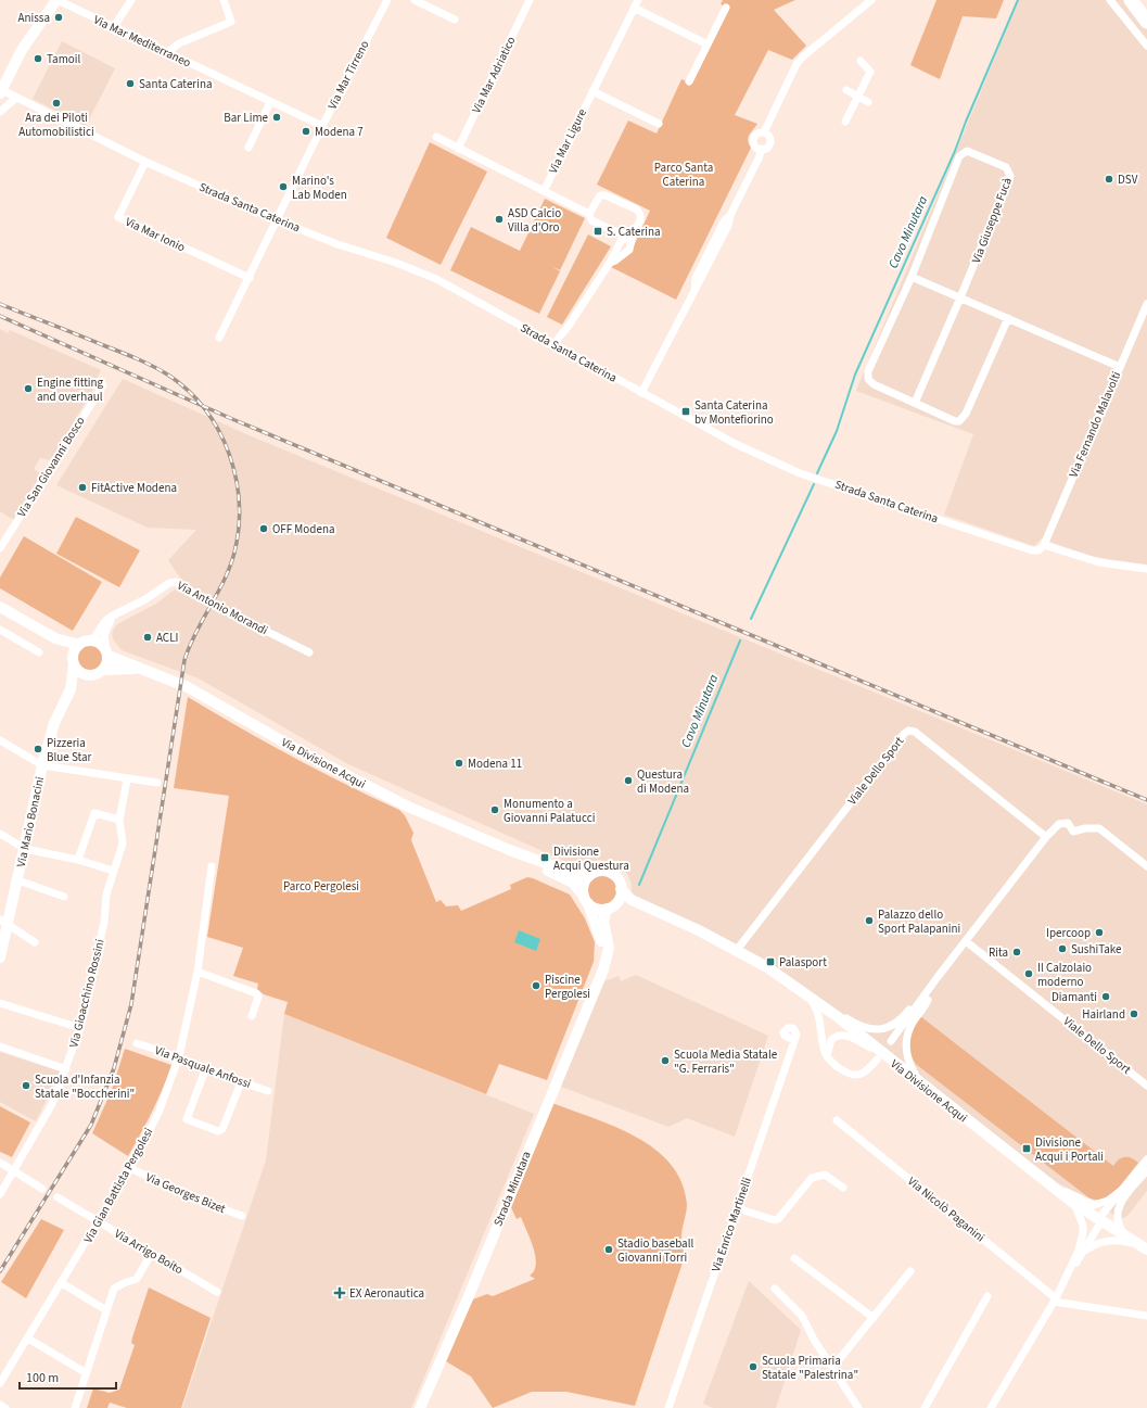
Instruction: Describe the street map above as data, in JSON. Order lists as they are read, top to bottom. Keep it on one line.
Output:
{"streets":{"main road":["Via Divisione Acqui","Via Mario Bonacini","Strada Minutara"],"street":["Via Mar Mediterraneo","Via Mar Tirreno","Via Mar Adriatico","Via Mar Ligure","Strada Santa Caterina","Via Giuseppe Fucà","Via Mar Ionio","Via Fernando Malavolti","Via San Giovanni Bosco","Via Antonio Morandi","Viale Dello Sport","Via Gioacchino Rossini","Via Pasquale Anfossi","Via Gian Battista Pergolesi","Via Georges Bizet","Via Nicolò Paganini","Via Enrico Martinelli","Via Arrigo Boito"]},"crossings":[["Via Mar Mediterraneo","Via Mar Tirreno"],["Via Mar Tirreno","Strada Santa Caterina"],["Via Mar Tirreno","Via Mar Ionio"],["Strada Santa Caterina","Via Mar Ionio"],["Strada Santa Caterina","Via Fernando Malavolti"],["Via Antonio Morandi","Via Divisione Acqui"],["Via Antonio Morandi","Via Mario Bonacini"],["Via Divisione Acqui","Viale Dello Sport"],["Via Divisione Acqui","Via Mario Bonacini"],["Via Divisione Acqui","Strada Minutara"],["Via Pasquale Anfossi","Via Gian Battista Pergolesi"],["Via Gian Battista Pergolesi","Via Georges Bizet"],["Via Gian Battista Pergolesi","Via Arrigo Boito"]],"water":["Cavo Minutara"],"parks":["Parco Santa Caterina","Parco Pergolesi"],"places":{"other":["Anissa","Tamoil","Santa Caterina","Ara dei Piloti Automobilistici","Bar Lime","Modena 7","DSV","Marino's Lab Moden","ASD Calcio Villa d'Oro","Engine fitting and overhaul","FitActive Modena","OFF Modena","ACLI","Pizzeria Blue Star","Modena 11","Questura di Modena","Monumento a Giovanni Palatucci","Palazzo dello Sport Palapanini","Ipercoop","SushiTake","Rita","Il Calzolaio moderno","Piscine Pergolesi","Diamanti","Hairland","Scuola Media Statale \"G. Ferraris\"","Scuola d'Infanzia Statale \"Boccherini\"","Stadio baseball Giovanni Torri","Scuola Primaria Statale \"Palestrina\""],"transit":["S. Caterina","Santa Caterina bv Montefiorino","Divisione Acqui Questura","Palasport","Divisione Acqui i Portali"],"health":["EX Aeronautica"]},"scale_bar":"100 m"}
